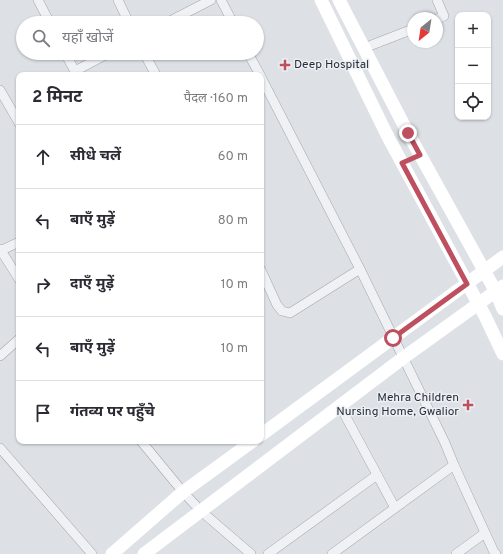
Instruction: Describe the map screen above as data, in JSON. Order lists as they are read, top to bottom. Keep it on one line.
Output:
{"places":{"health":["Deep Hospital","Mehra Children Nursing Home, Gwalior"]},"north":"bottom left","page":{"map_buttons":["+","−"],"search":"यहाँ खोजें","heading":["2 मिनट","पैदल · 160 m"],"list":[["सीधे चलें","60 m"],["बाएँ मुड़ें","80 m"],["दाएँ मुड़ें","10 m"],["बाएँ मुड़ें","10 m"],"गंतव्य पर पहुँचे"]}}
